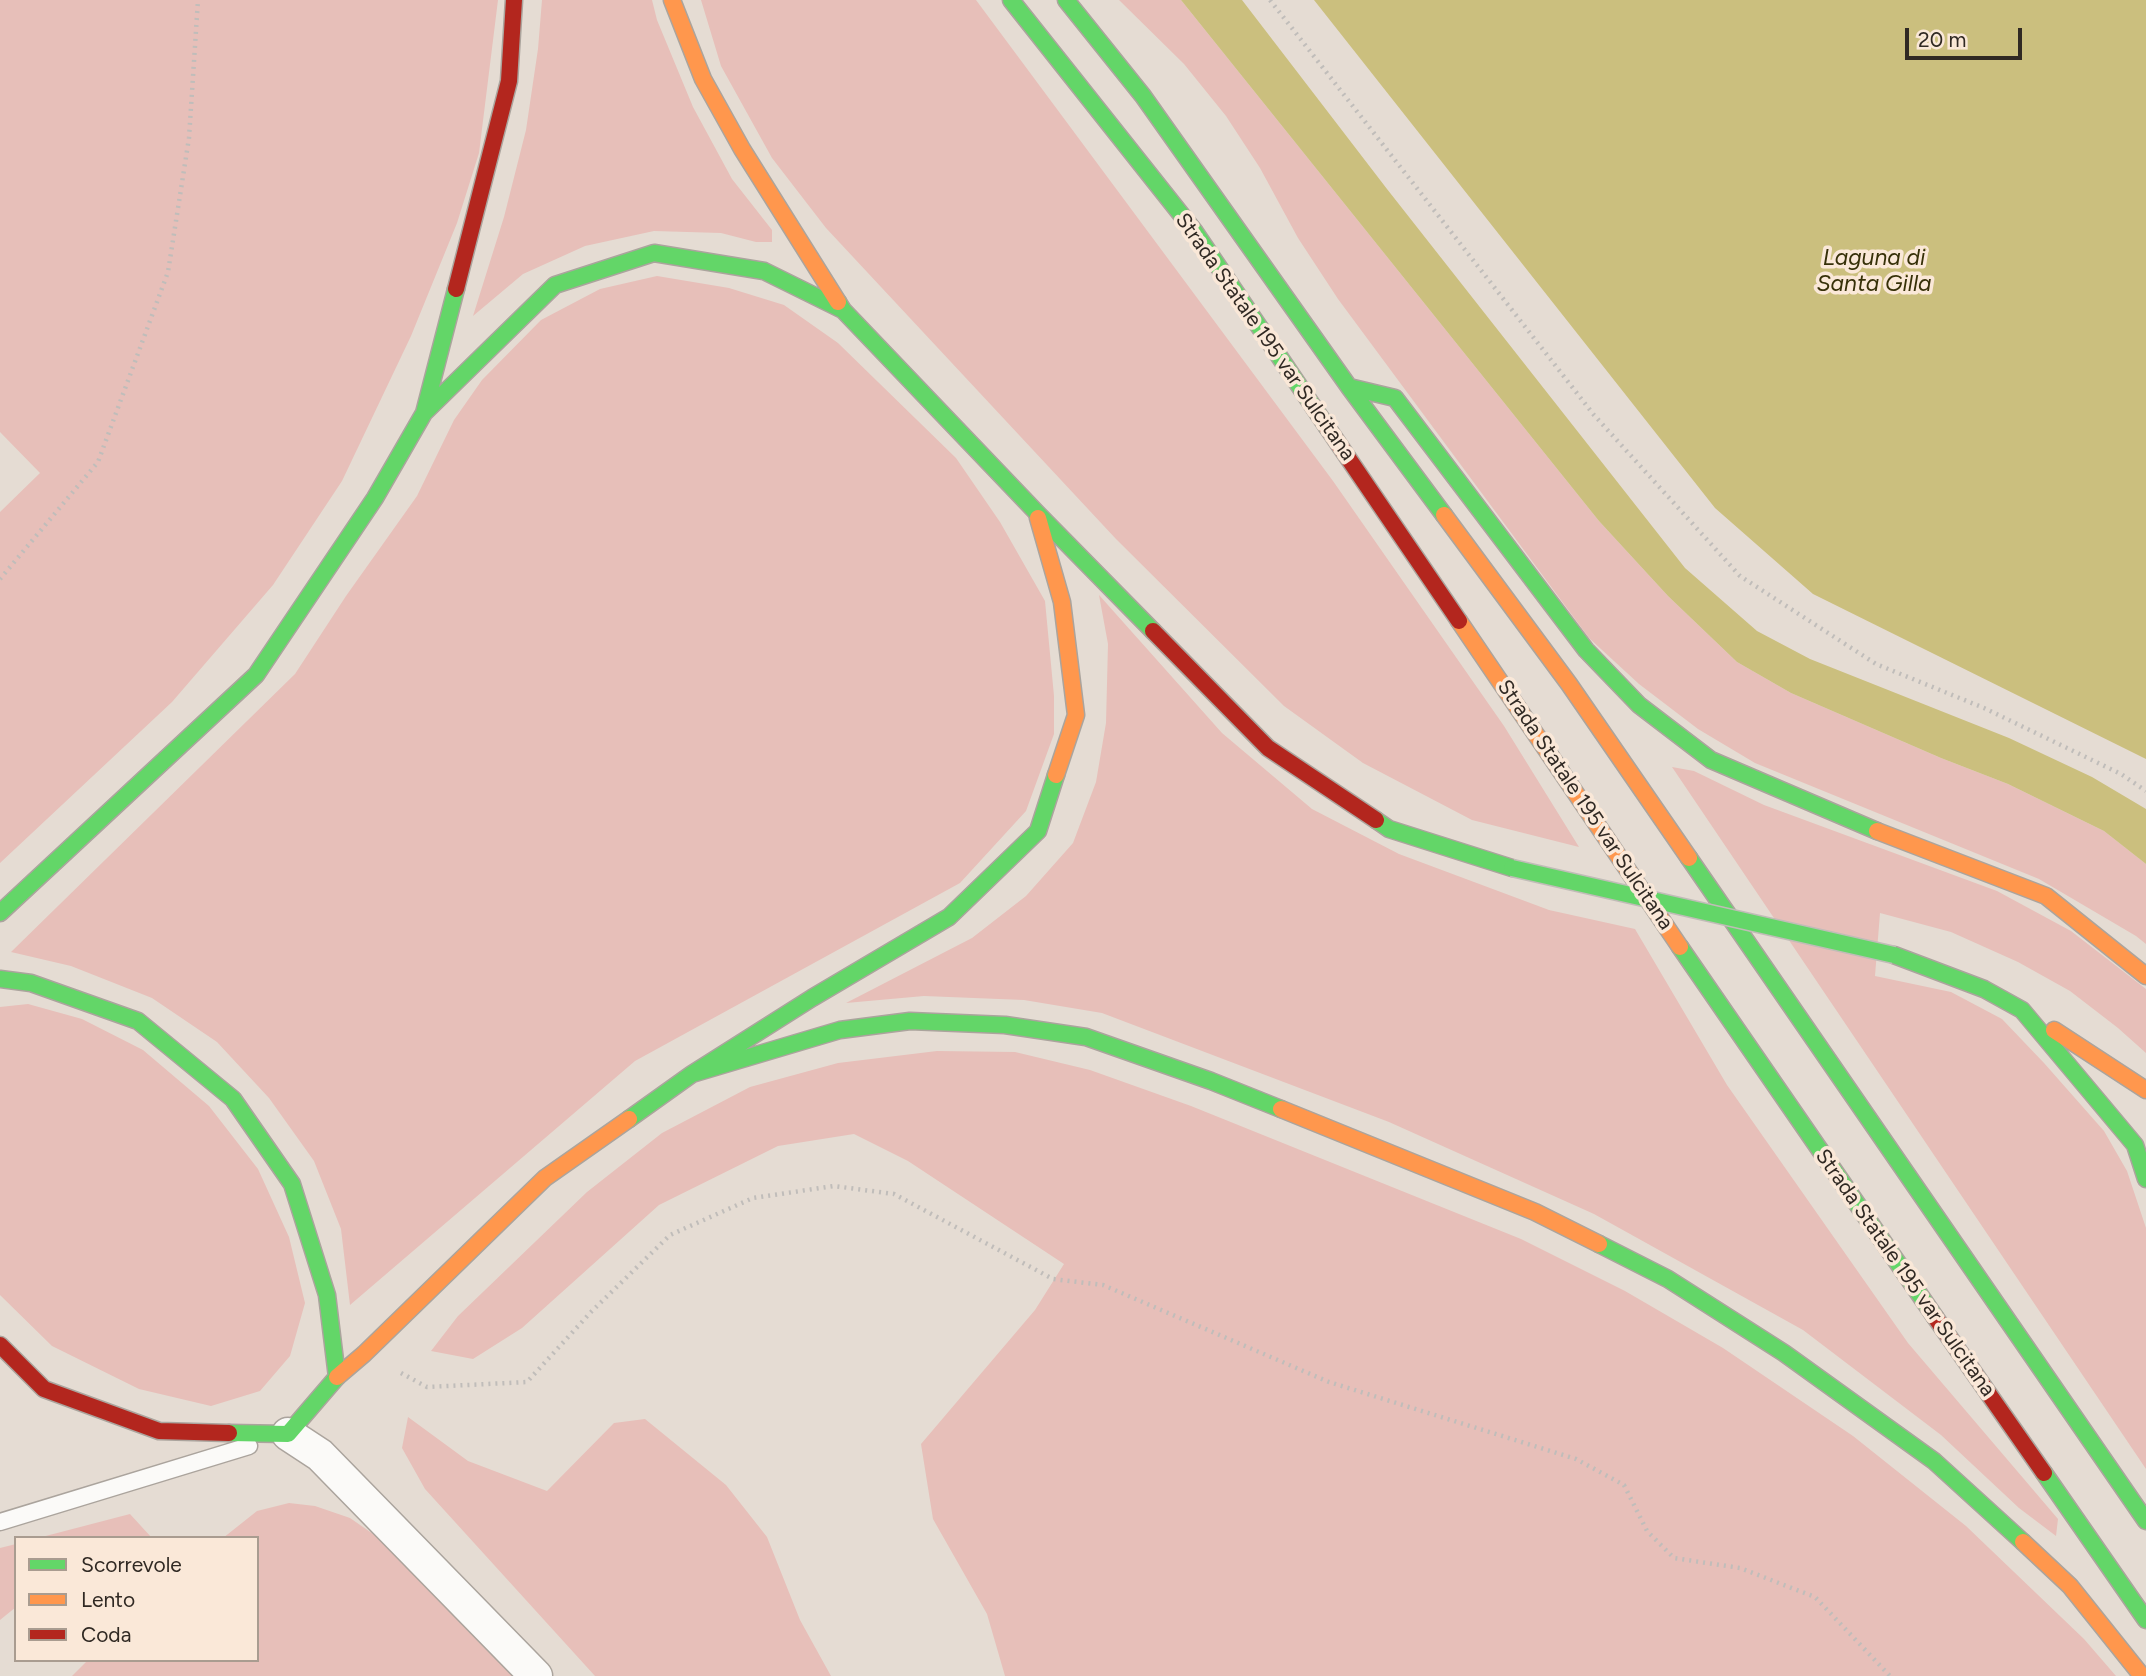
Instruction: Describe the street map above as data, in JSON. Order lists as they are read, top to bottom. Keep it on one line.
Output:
{"streets":{"main road":["Strada Statale 195 var Sulcitana"]},"water":["Laguna di Santa Gilla"],"legend":["Scorrevole","Lento","Coda"],"scale_bar":"20 m"}
